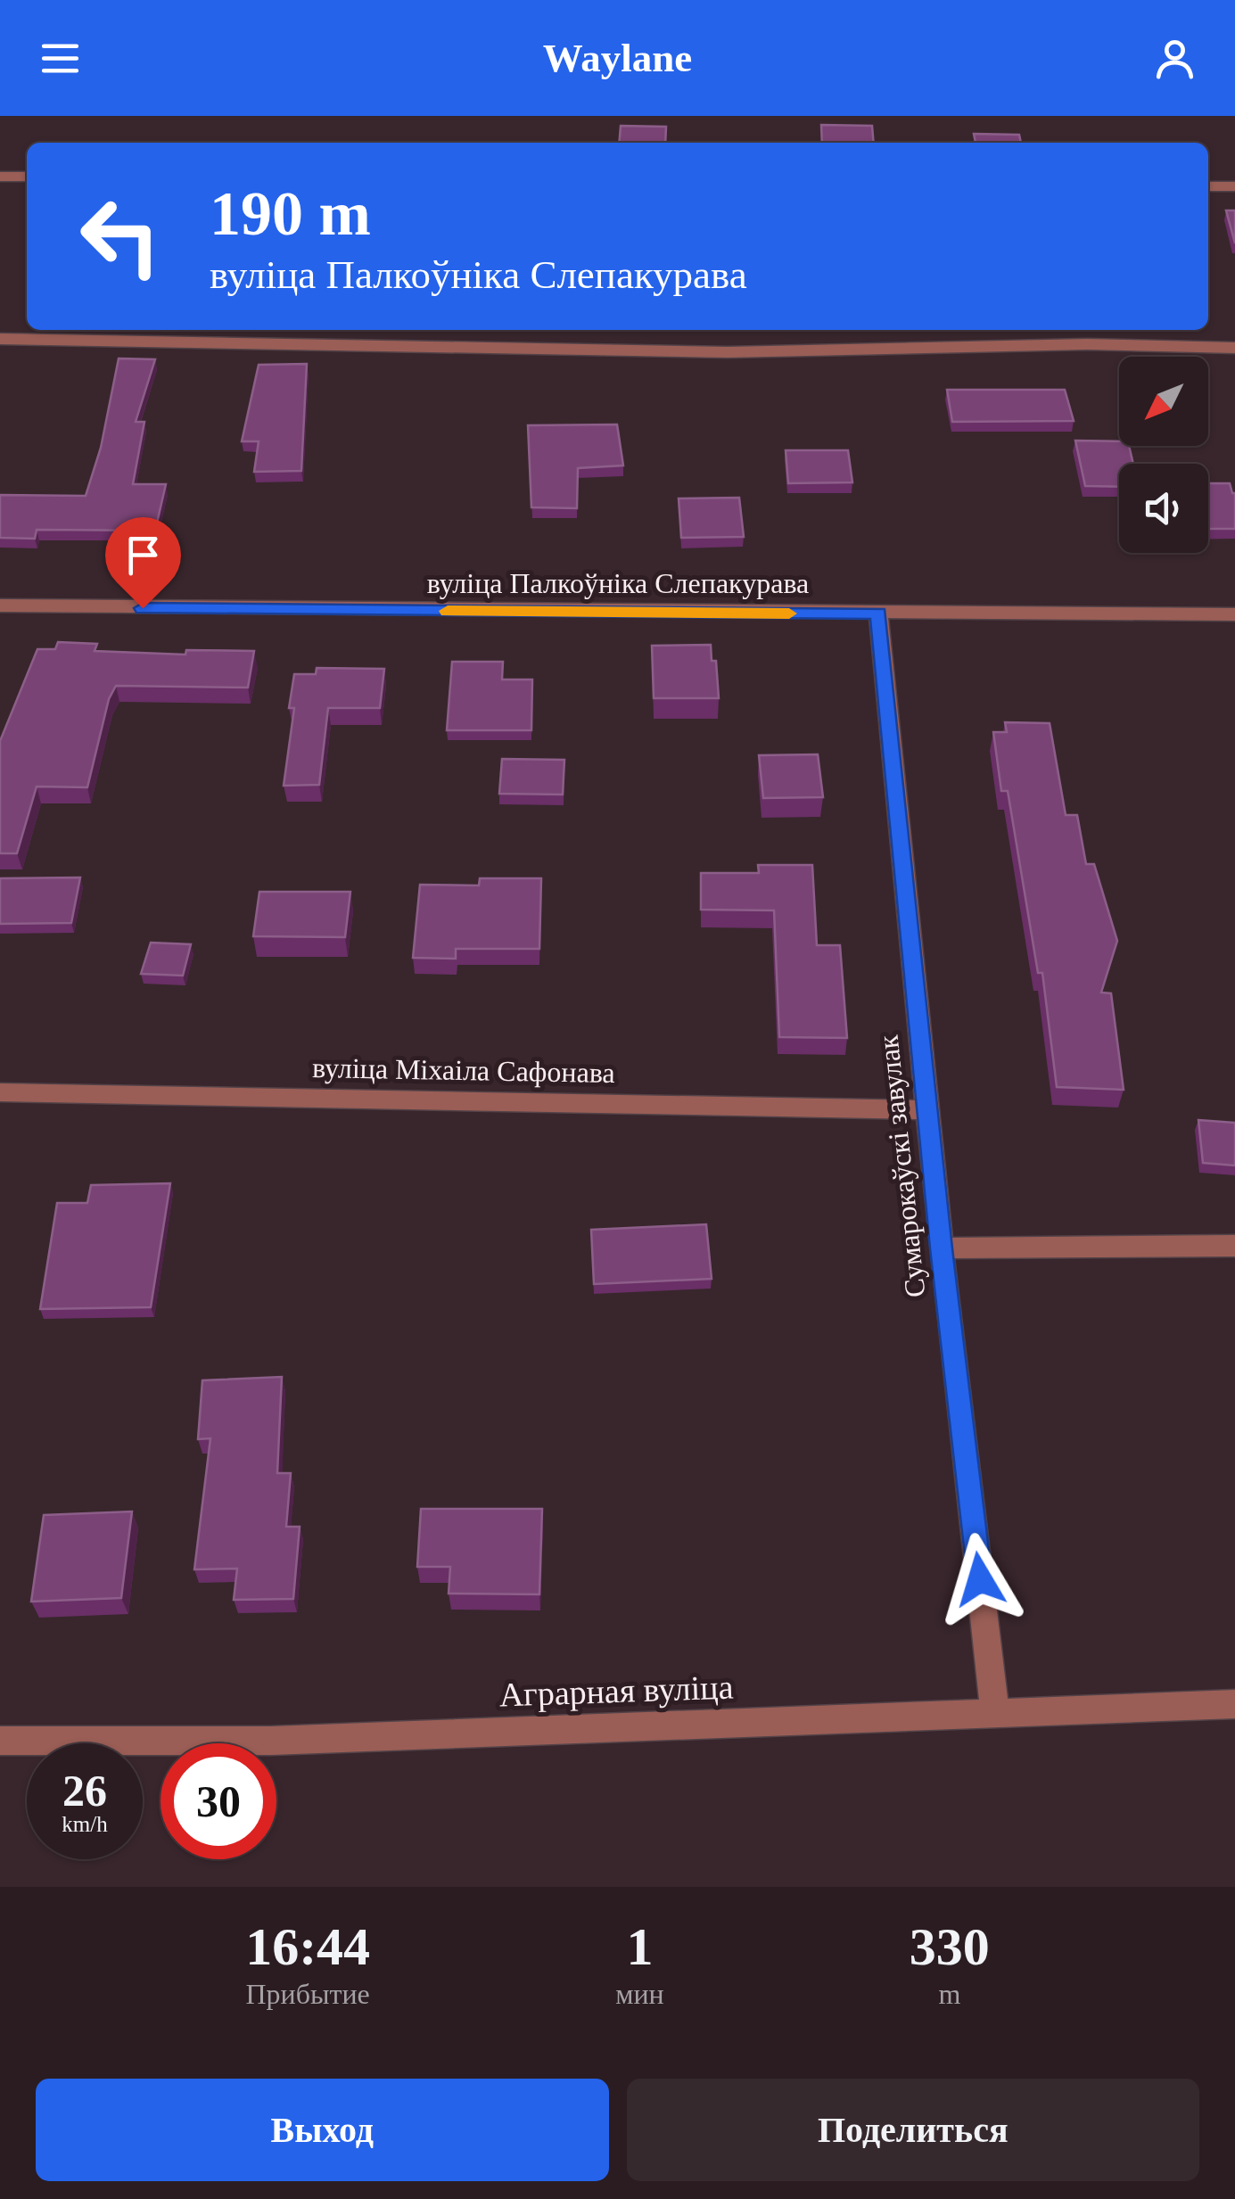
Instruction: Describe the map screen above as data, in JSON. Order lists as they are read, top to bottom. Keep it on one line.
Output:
{"streets":{"street":["вуліца Палкоўніка Слепакурава","вуліца Міхаіла Сафонава","Сумарокаўскі завулак","Аграрная вуліца"]},"crossings":[["вуліца Палкоўніка Слепакурава","Сумарокаўскі завулак"],["вуліца Міхаіла Сафонава","Сумарокаўскі завулак"],["Сумарокаўскі завулак","Аграрная вуліца"]],"north":"bottom left","page":{"header":"Waylane","turn":["190 m","вуліца Палкоўніка Слепакурава"],"speed":"26 km/h","limit":"30","eta":["16:44","Прибытие","1","мин","330","m"],"buttons":["Выход","Поделиться"]}}
